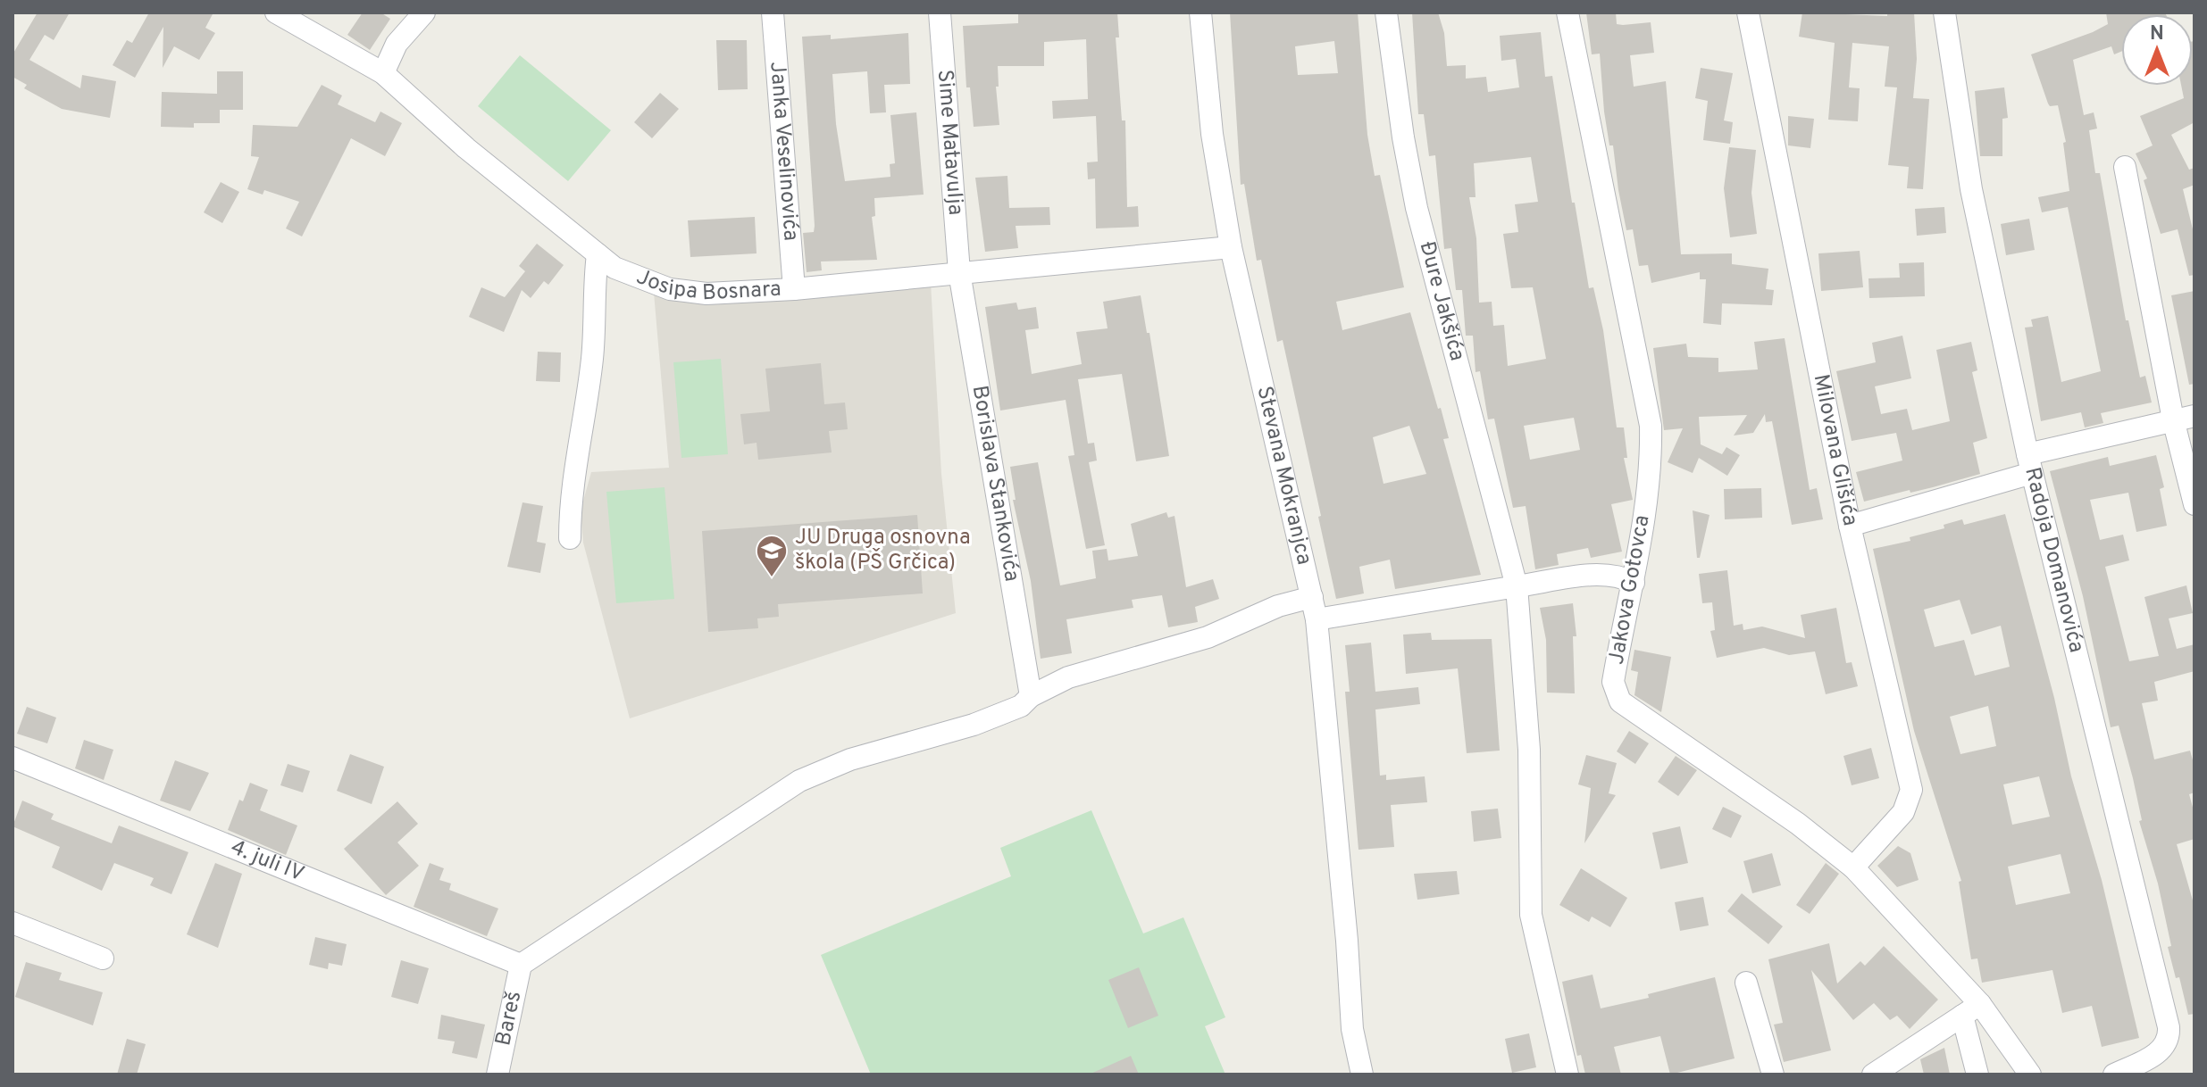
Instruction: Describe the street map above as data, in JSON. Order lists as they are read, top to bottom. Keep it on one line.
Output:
{"streets":{"street":["Sime Matavulja","Janka Veselinovića","Josipa Bosnara","Đure Jakšića","Milovana Glišića","Stevana Mokranjca","Borislava Stankovića","Radoja Domanovića","Jakova Gotovca","4. juli IV","Bareš"]},"crossings":[["Sime Matavulja","Josipa Bosnara"],["Sime Matavulja","Borislava Stankovića"],["Janka Veselinovića","Josipa Bosnara"],["Josipa Bosnara","Stevana Mokranjca"],["Josipa Bosnara","Borislava Stankovića"],["Milovana Glišića","Jakova Gotovca"],["4. juli IV","Bareš"]],"places":{"school or university":["JU Druga osnovna škola (PŠ Grčica)"]},"north":"top"}
